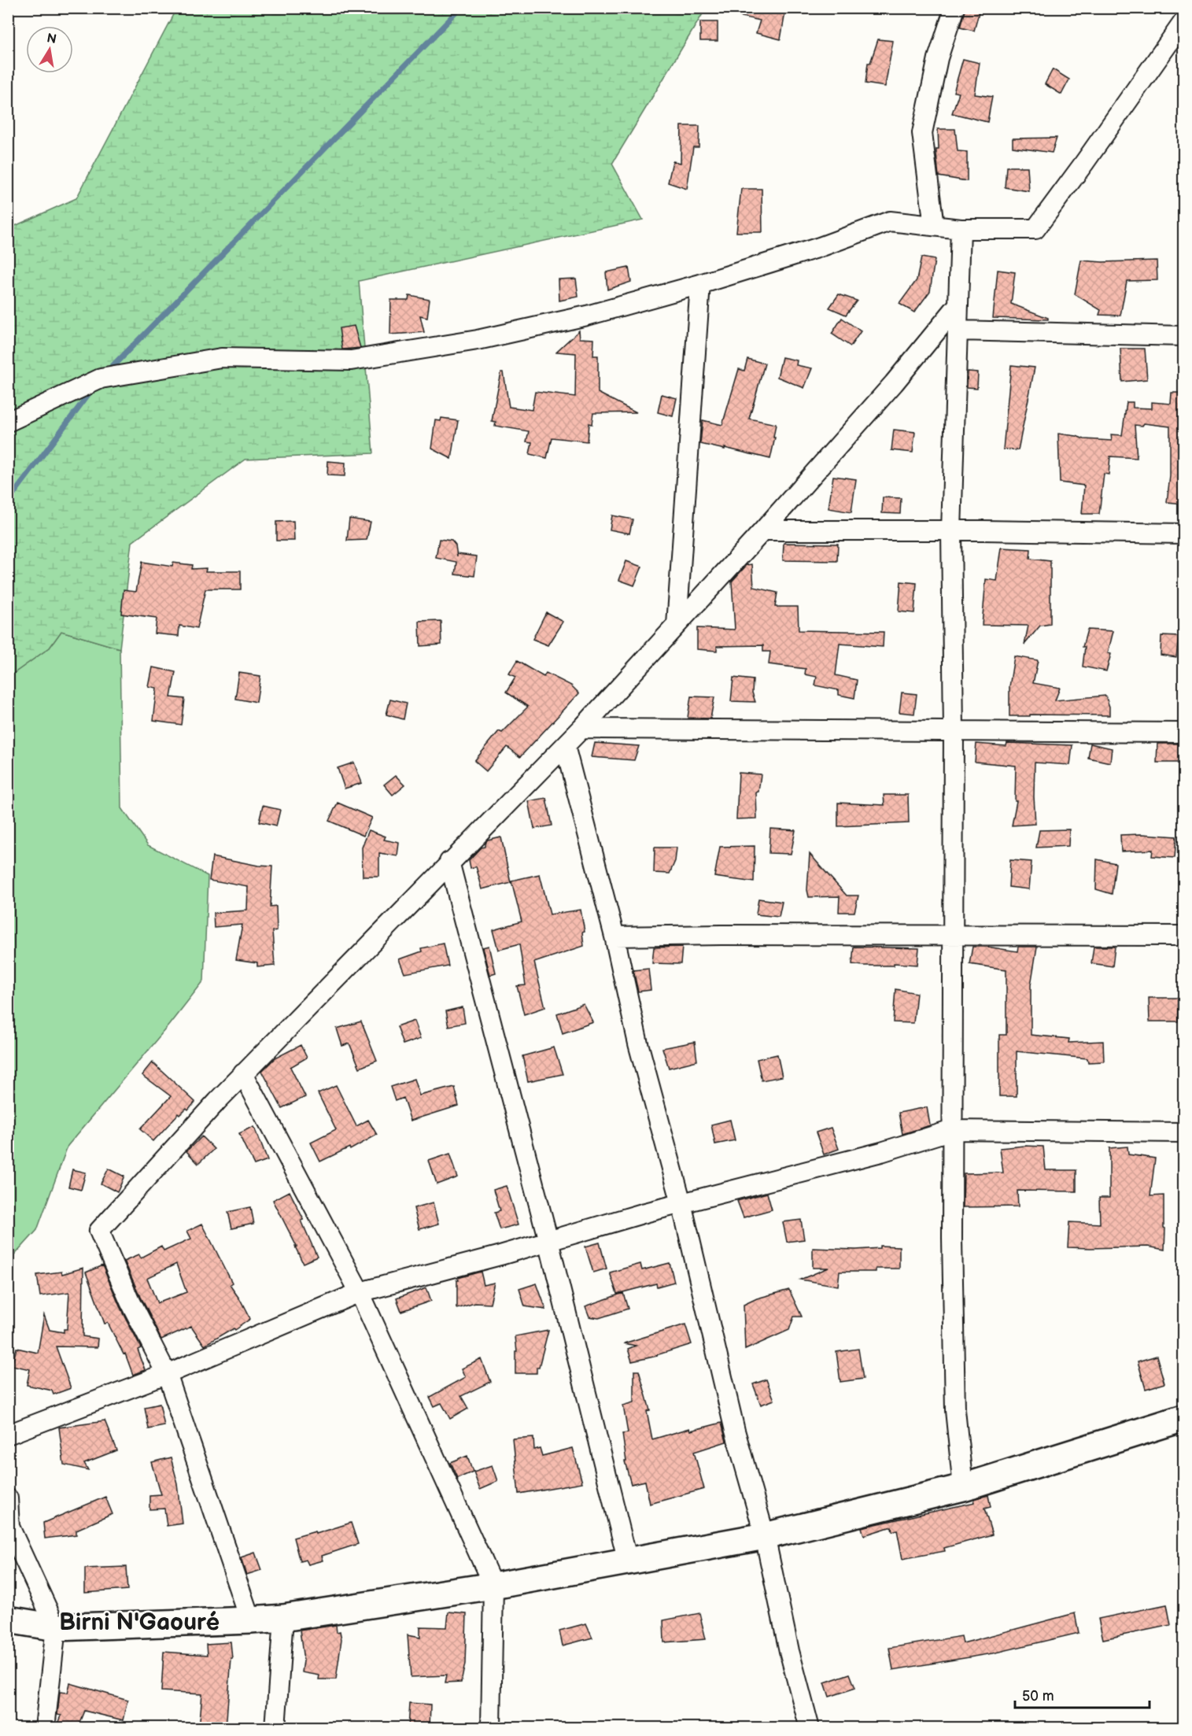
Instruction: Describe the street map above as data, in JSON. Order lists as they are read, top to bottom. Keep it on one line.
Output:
{"districts":["Birni N'Gaouré"],"scale_bar":"50 m","north":"top"}
